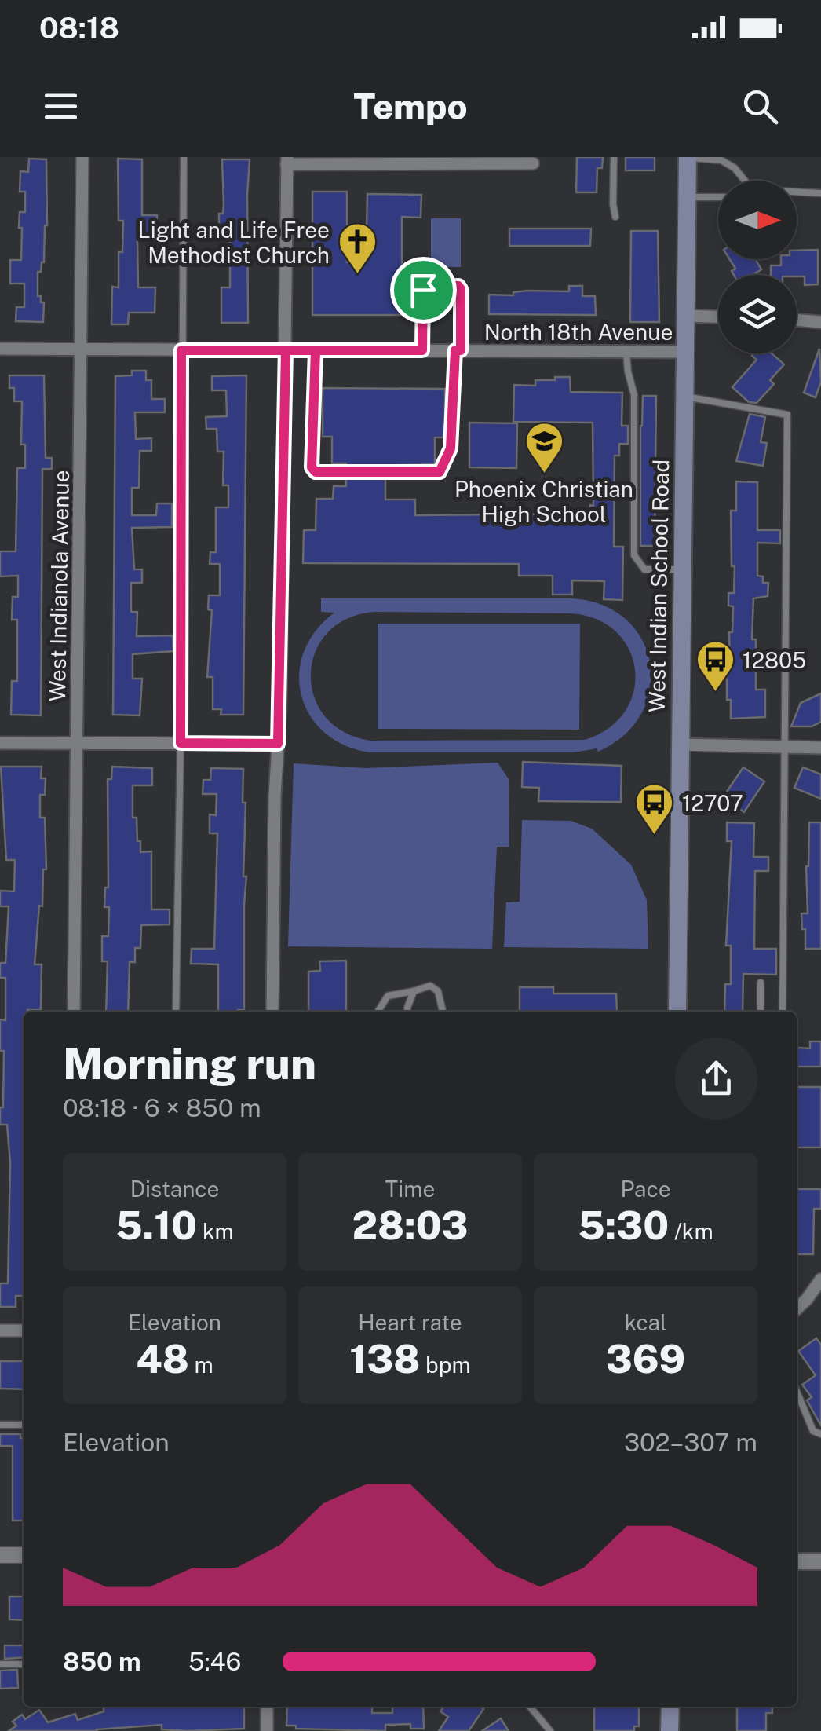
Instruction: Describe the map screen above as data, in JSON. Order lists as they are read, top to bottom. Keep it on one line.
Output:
{"streets":{"main road":["West Indian School Road"],"street":["North 18th Avenue","West Indianola Avenue"]},"crossings":[["North 18th Avenue","West Indianola Avenue"],["North 18th Avenue","West Indian School Road"]],"places":{"church":["Light and Life Free Methodist Church"],"school or university":["Phoenix Christian High School"],"bus stop":["12805","12707"]},"north":"right","page":{"status":"08:18","header":"Tempo","heading":["Morning run","08:18 · 6 × 850 m"],"stats":[["Distance","5.10 km"],["Time","28:03"],["Pace","5:30 /km"],["Elevation","48 m"],["Heart rate","138 bpm"],["kcal","369"]],"chart":["Elevation","302–307 m"],"list":[{"name":"850 m","note":"5:46"}]}}
